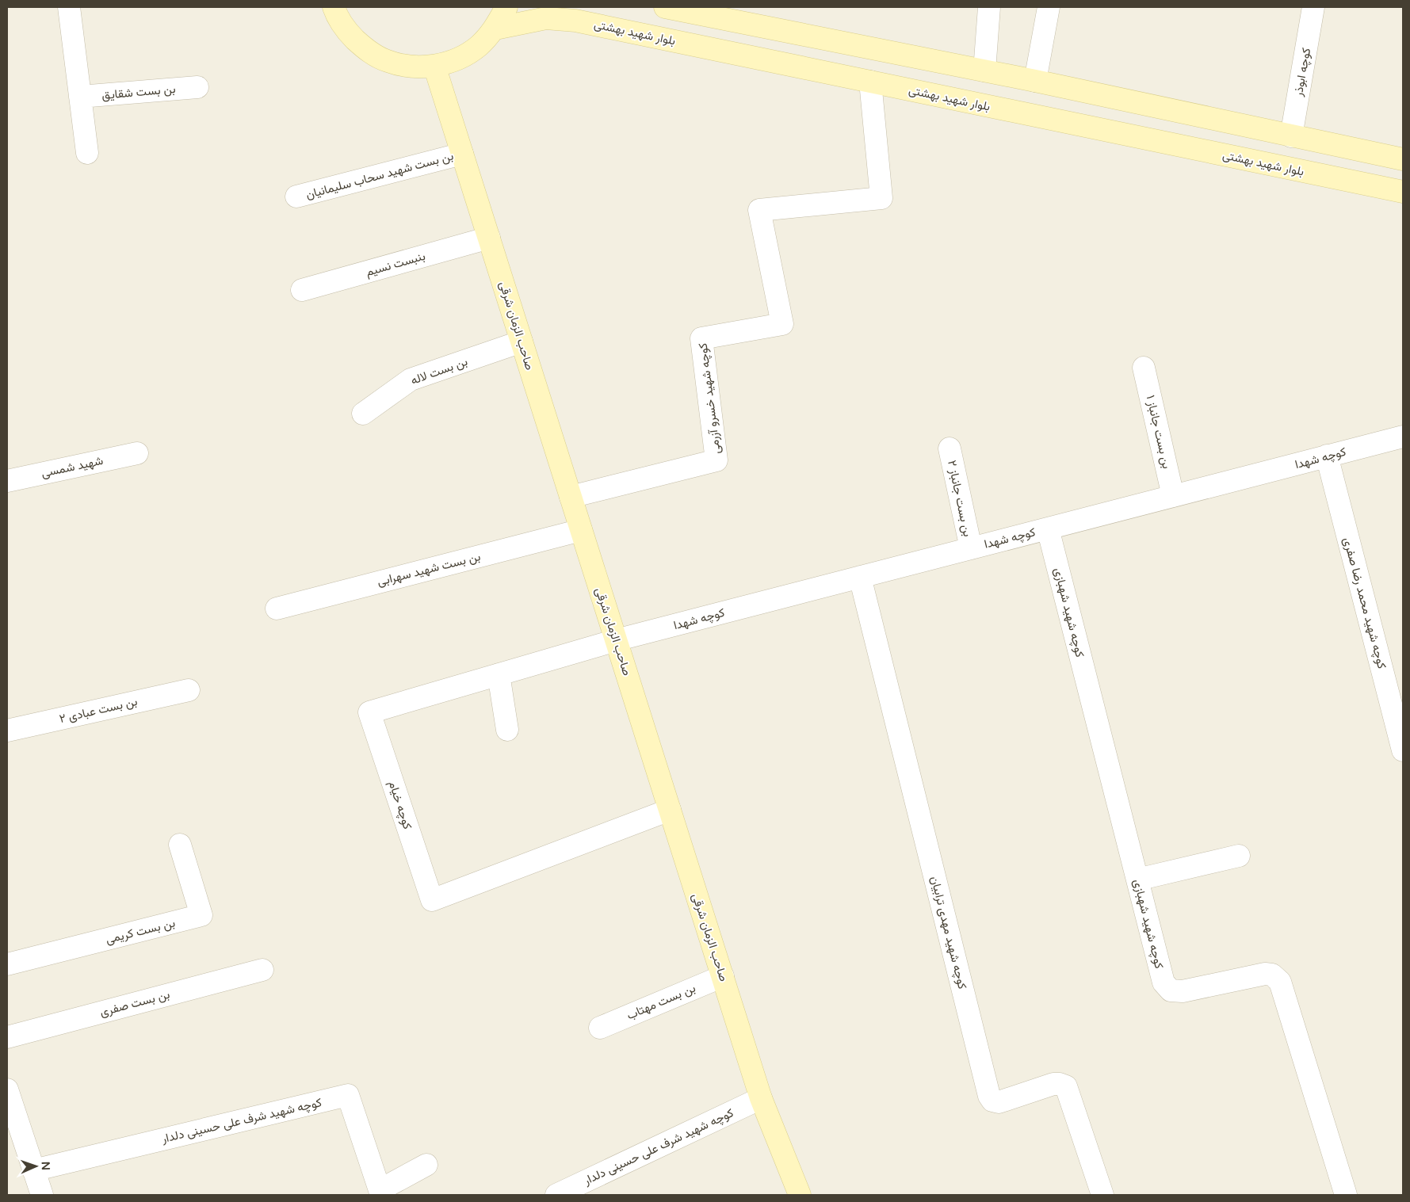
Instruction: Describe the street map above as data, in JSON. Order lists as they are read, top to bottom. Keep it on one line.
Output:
{"streets":{"main road":["بلوار شهید بهشتی","صاحب الزمان شرقی"],"street":["کوچه ابوذر","بن بست شقایق","بن بست شهید سحاب سلیمانیان","بنبست نسیم","بن بست لاله","کوچه شهید خسرو آزرمی","بن بست جانباز ۱","کوچه شهدا","شهید شمسی","بن بست جانباز ۲","بن بست شهید سهرابی","کوچه شهید محمد رضا صفری","کوچه شهید شهبازی","بن بست عبادی ۲","کوچه خیام","بن بست کریمی","کوچه شهید مهدی ترابیان","بن بست مهتاب","بن بست صفری","کوچه شهید شرف علی حسینی دلدار"]},"crossings":[["بلوار شهید بهشتی","کوچه شهید خسرو آزرمی"],["بن بست شهید سحاب سلیمانیان","صاحب الزمان شرقی"],["بنبست نسیم","صاحب الزمان شرقی"],["صاحب الزمان شرقی","بن بست لاله"],["صاحب الزمان شرقی","کوچه شهید خسرو آزرمی"],["صاحب الزمان شرقی","کوچه شهدا"],["صاحب الزمان شرقی","بن بست شهید سهرابی"],["صاحب الزمان شرقی","کوچه خیام"],["صاحب الزمان شرقی","بن بست مهتاب"],["صاحب الزمان شرقی","کوچه شهید شرف علی حسینی دلدار"],["بن بست جانباز ۱","کوچه شهدا"],["کوچه شهدا","بن بست جانباز ۲"],["کوچه شهدا","کوچه شهید محمد رضا صفری"],["کوچه شهدا","کوچه شهید شهبازی"],["کوچه شهدا","کوچه خیام"],["کوچه شهدا","کوچه شهید مهدی ترابیان"]],"north":"right"}
